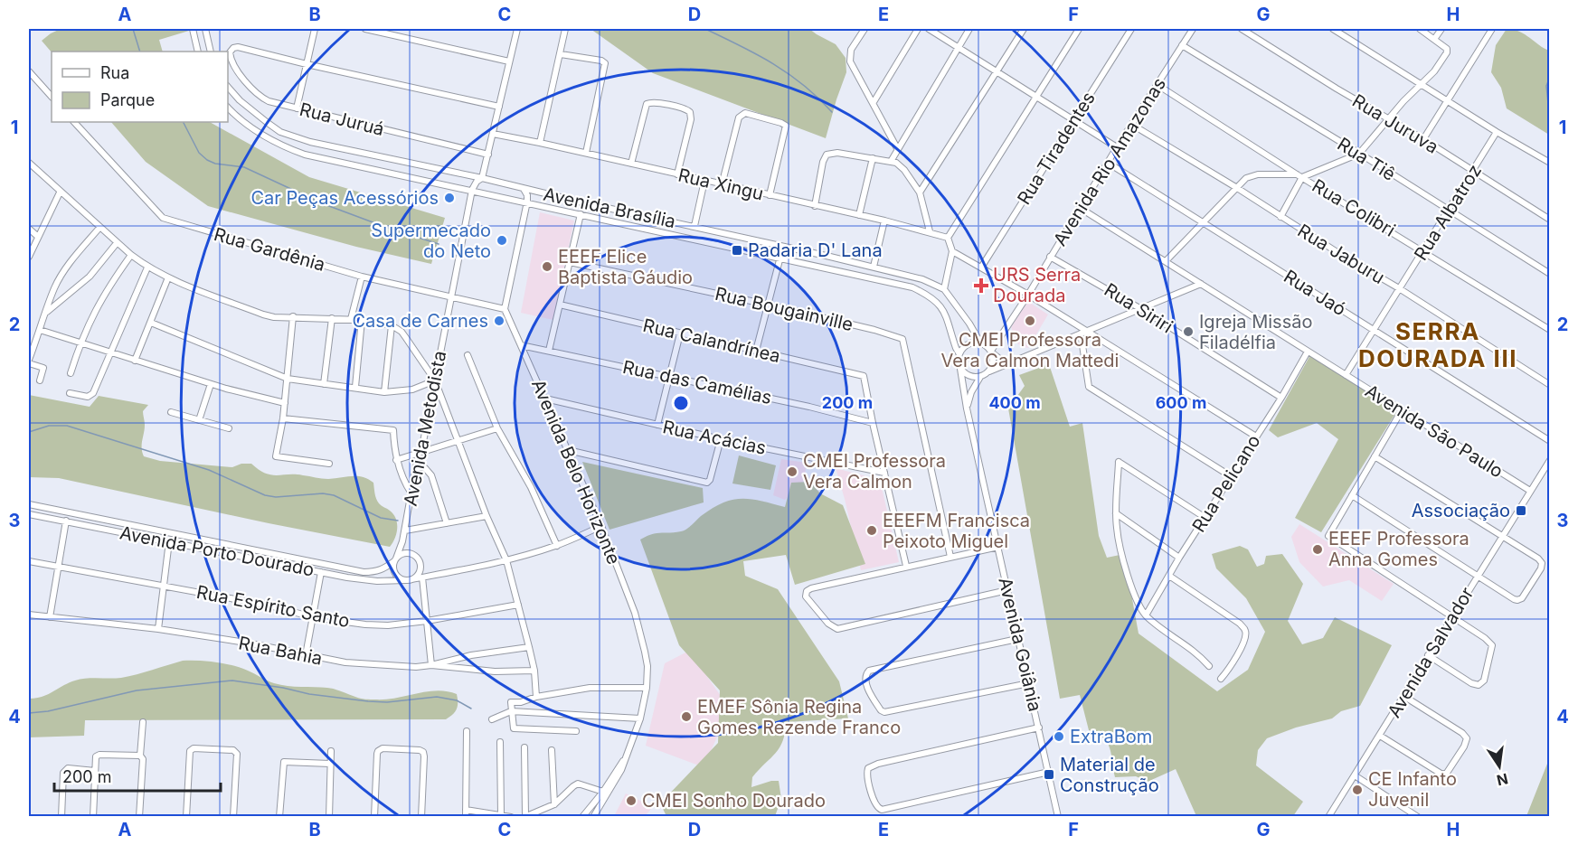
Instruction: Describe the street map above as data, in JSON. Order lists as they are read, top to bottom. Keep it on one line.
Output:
{"streets":{"street":["Rua Juruá","Rua Juruva","Rua Tiradentes","Rua Tiê","Avenida Rio Amazonas","Rua Xingu","Avenida Brasília","Rua Colibri","Rua Albatroz","Rua Gardênia","Rua Jaburu","Rua Jaó","Rua Siriri","Rua Bougainville","Rua Calandrínea","Rua das Camélias","Avenida Metodista","Avenida São Paulo","Rua Acácias","Avenida Belo Horizonte","Rua Pelicano","Avenida Porto Dourado","Rua Espírito Santo","Avenida Goiânia","Rua Bahia","Avenida Salvador"]},"crossings":[["Rua Juruva","Rua Albatroz"],["Rua Tiê","Avenida Rio Amazonas"],["Rua Tiê","Rua Albatroz"],["Avenida Rio Amazonas","Avenida Brasília"],["Avenida Rio Amazonas","Rua Colibri"],["Avenida Rio Amazonas","Rua Jaburu"],["Avenida Rio Amazonas","Rua Jaó"],["Avenida Rio Amazonas","Rua Siriri"],["Avenida Rio Amazonas","Avenida São Paulo"],["Avenida Rio Amazonas","Avenida Goiânia"],["Avenida Brasília","Avenida Metodista"],["Avenida Brasília","Avenida Goiânia"],["Rua Colibri","Rua Albatroz"],["Rua Albatroz","Rua Jaburu"],["Rua Albatroz","Rua Jaó"],["Rua Albatroz","Avenida São Paulo"],["Rua Gardênia","Avenida Metodista"],["Rua Gardênia","Avenida Belo Horizonte"],["Rua Siriri","Rua Pelicano"],["Rua Calandrínea","Rua das Camélias"],["Rua das Camélias","Avenida Belo Horizonte"],["Avenida Metodista","Avenida Porto Dourado"],["Avenida São Paulo","Rua Pelicano"],["Avenida São Paulo","Avenida Salvador"],["Rua Acácias","Avenida Belo Horizonte"],["Avenida Belo Horizonte","Avenida Porto Dourado"]],"districts":["SERRA DOURADA III"],"places":{"other":["Car Peças Acessórios","Supermecado do Neto","EEEF Elice Baptista Gáudio","Casa de Carnes","CMEI Professora Vera Calmon Mattedi","Igreja Missão Filadélfia","CMEI Professora Vera Calmon","EEEFM Francisca Peixoto Miguel","EEEF Professora Anna Gomes","EMEF Sônia Regina Gomes Rezende Franco","ExtraBom","CE Infanto Juvenil","CMEI Sonho Dourado"],"transit":["Padaria D' Lana","Associação","Material de Construção"],"health":["URS Serra Dourada"]},"legend":["Rua","Parque"],"scale_bar":"200 m","north":"bottom","grid":{"columns":["A","B","C","D","E","F","G","H"],"rows":["1","2","3","4"]},"rings":["200 m","400 m","600 m"]}
